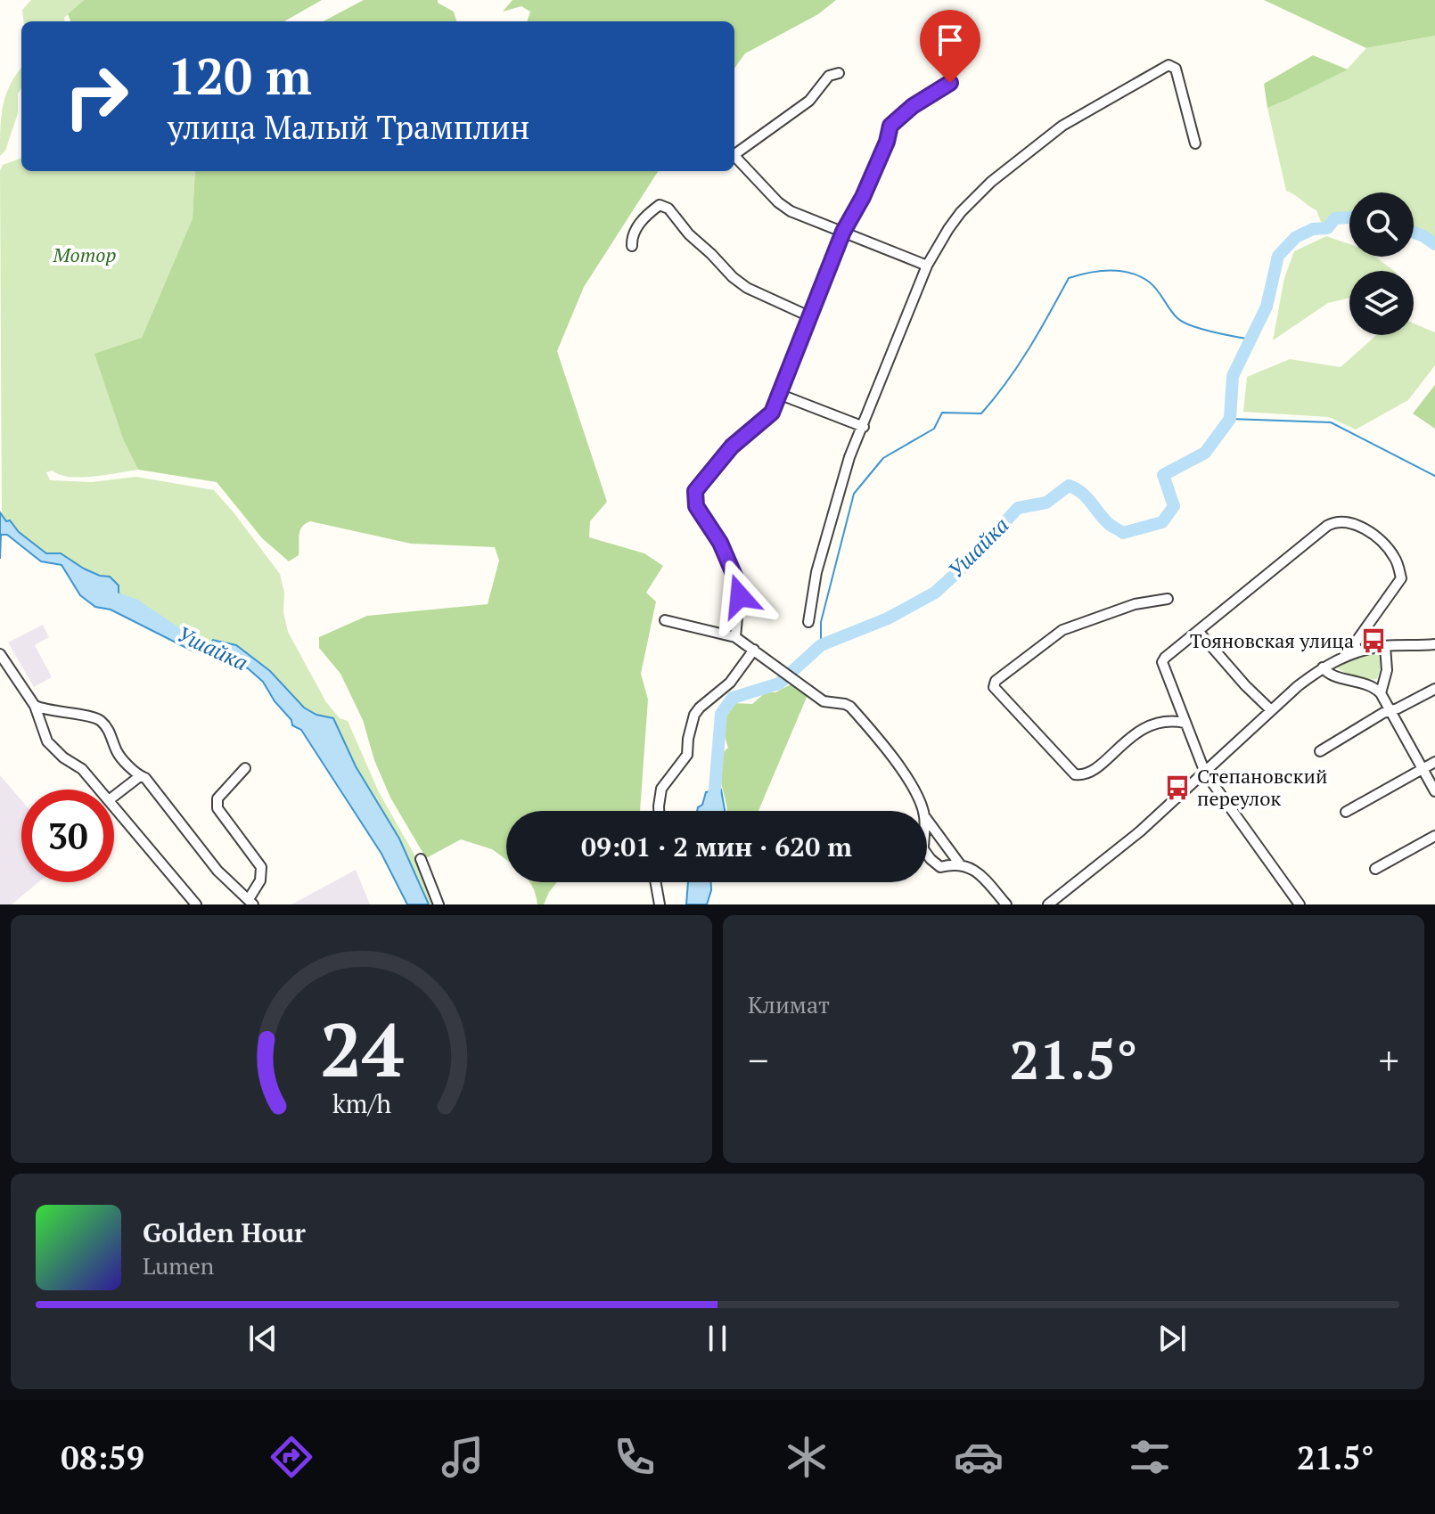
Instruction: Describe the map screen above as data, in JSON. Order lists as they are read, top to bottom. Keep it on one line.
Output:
{"water":["Ушайка"],"parks":["Мотор"],"places":{"bus stop":["Тояновская улица","Степановский переулок"]},"page":{"turn":["120 m","улица Малый Трамплин"],"limit":"30","trip":"09:01 · 2 мин · 620 m","tile":"Климат","heat":["−","21.5°","+"],"song":["Golden Hour","Lumen"],"tabs":["08:59","21.5°"],"gauge":["24","km/h"]}}
